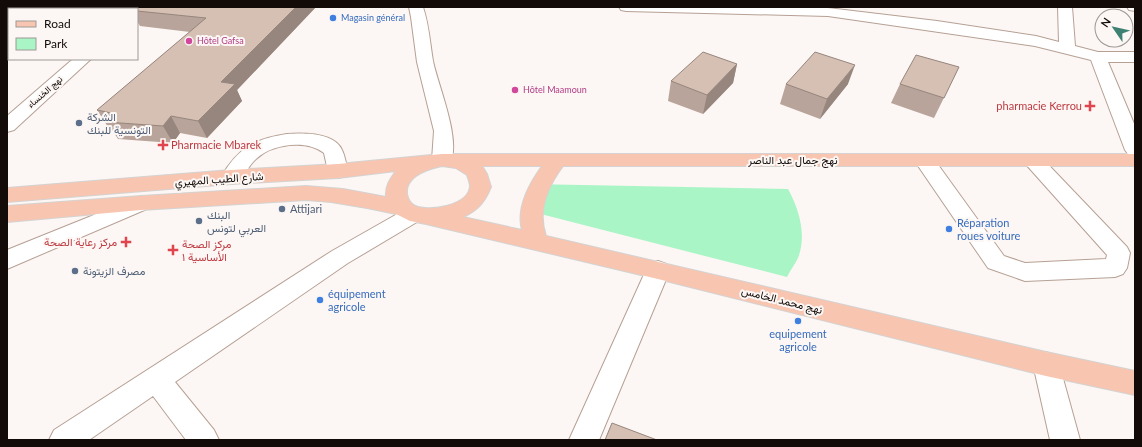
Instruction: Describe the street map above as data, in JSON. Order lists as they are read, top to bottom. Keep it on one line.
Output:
{"streets":{"main road":["نهج جمال عبد الناصر","شارع الطيب المهيري","نهج محمد الخامس"],"street":["نهج الخنساء"]},"crossings":[["نهج جمال عبد الناصر","شارع الطيب المهيري"],["نهج جمال عبد الناصر","نهج محمد الخامس"],["شارع الطيب المهيري","نهج محمد الخامس"]],"places":{"other":["Magasin général","Hôtel Gafsa","Hôtel Maamoun","الشركة التونسية للبنك","Attijari","البنك العربي لتونس","Réparation roues voiture","مصرف الزيتونة","équipement agricole","equipement agricole"],"health":["pharmacie Kerrou","Pharmacie Mbarek","مركز رعاية الصحة","مركز الصحة الأساسية ١"]},"legend":["Road","Park"],"north":"top left"}
